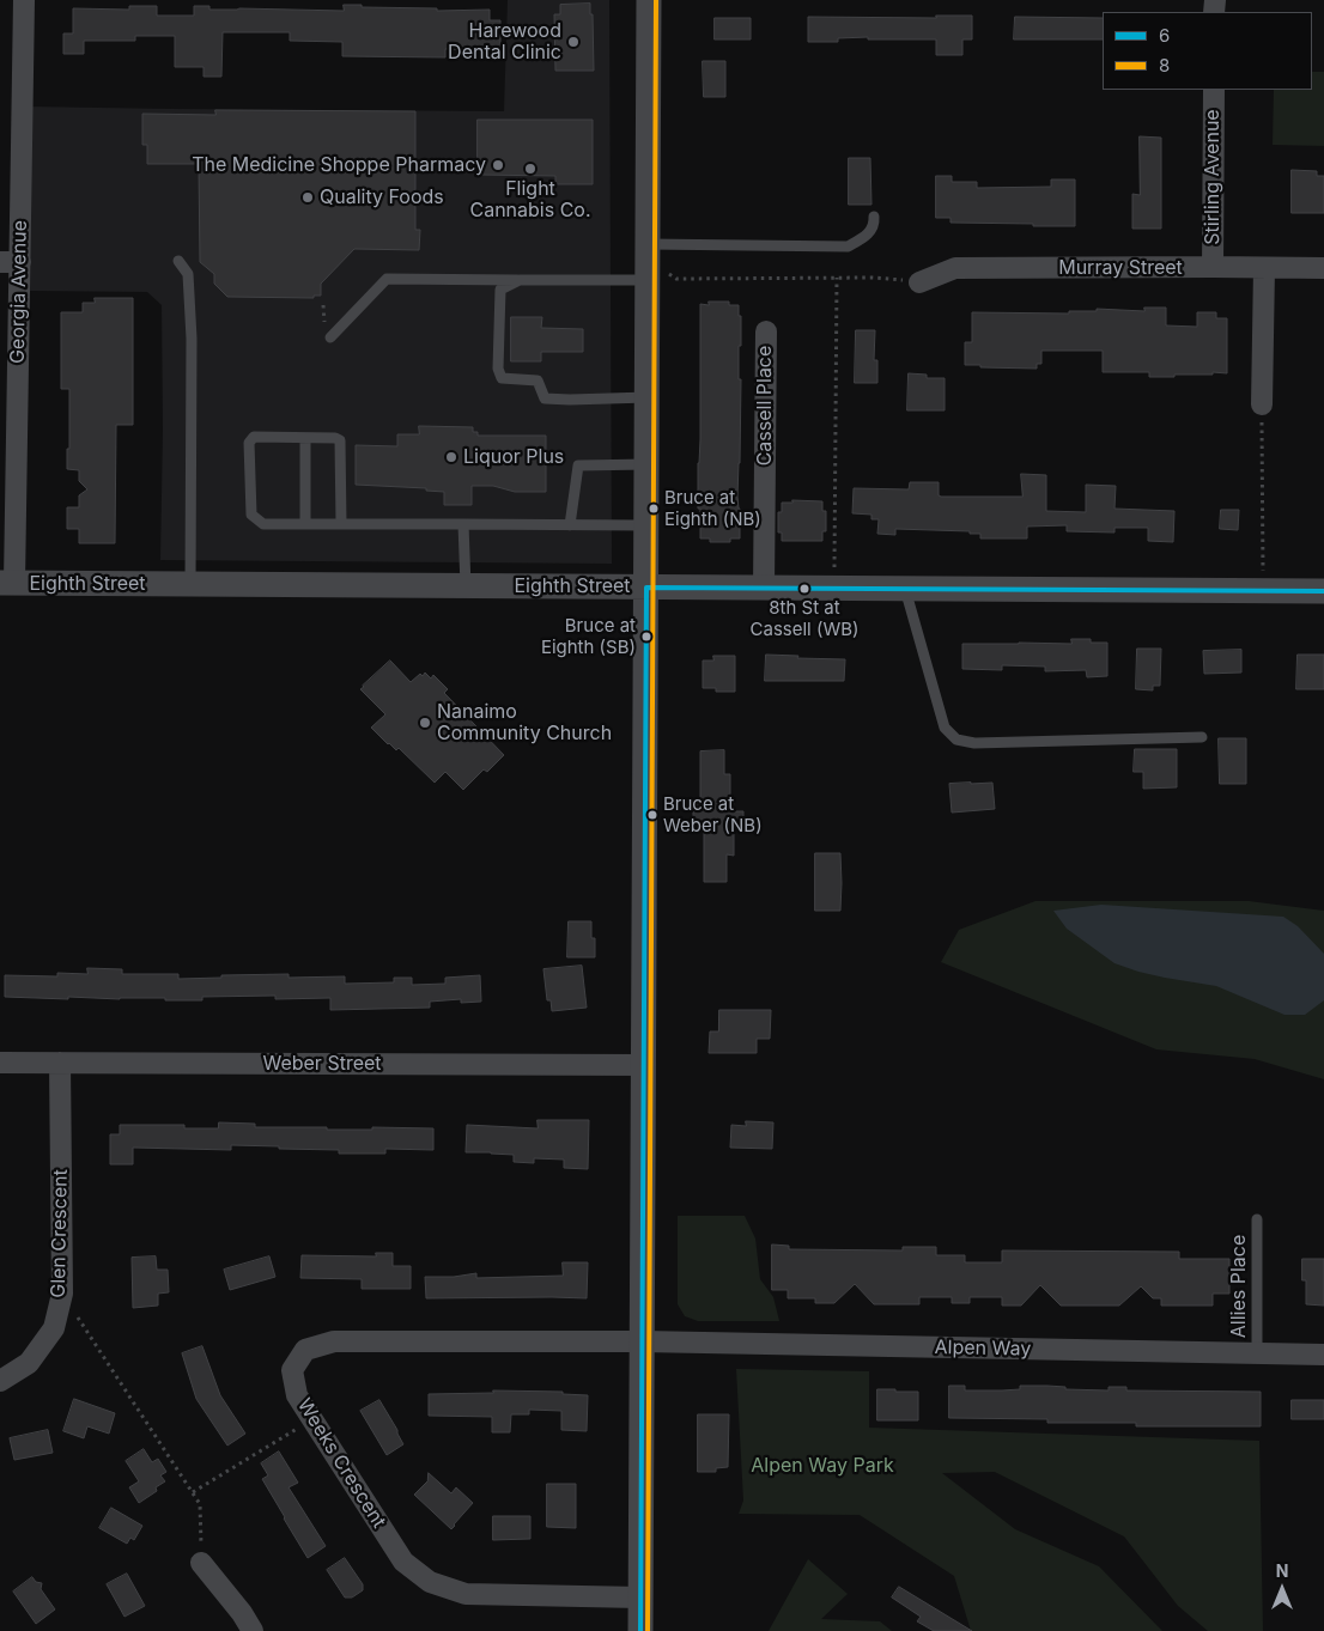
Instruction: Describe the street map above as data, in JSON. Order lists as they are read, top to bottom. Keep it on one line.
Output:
{"streets":{"street":["Stirling Avenue","Murray Street","Georgia Avenue","Cassell Place","Eighth Street","Weber Street","Glen Crescent","Alpen Way","Weeks Crescent"],"lane":["Allies Place"]},"crossings":[["Stirling Avenue","Murray Street"],["Georgia Avenue","Eighth Street"],["Cassell Place","Eighth Street"],["Weber Street","Glen Crescent"],["Allies Place","Alpen Way"],["Alpen Way","Weeks Crescent"]],"parks":["Alpen Way Park"],"places":["Harewood Dental Clinic","The Medicine Shoppe Pharmacy","Flight Cannabis Co.","Quality Foods","Liquor Plus","Bruce at Eighth (NB)","8th St at Cassell (WB)","Bruce at Eighth (SB)","Nanaimo Community Church","Bruce at Weber (NB)"],"lines":["transit line 8","transit line 6"],"legend":["6","8"],"north":"top"}
